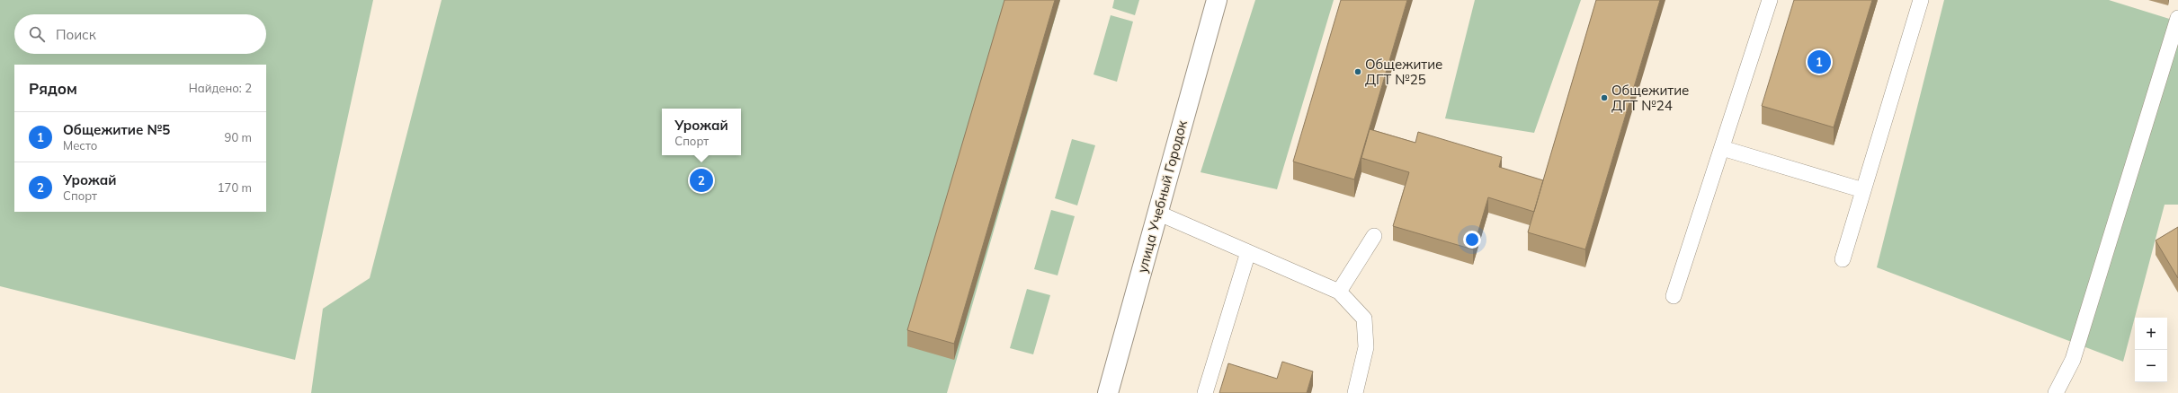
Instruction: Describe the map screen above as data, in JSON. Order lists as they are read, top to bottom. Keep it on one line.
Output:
{"streets":{"street":["улица Учебный Городок"]},"places":["Общежитие ДГТ №25","Общежитие ДГТ №24"],"page":{"search":"Поиск","pins":["1","2"],"heading":["Рядом","Найдено: 2"],"popup":["Урожай","Спорт"],"list":[{"mark":"1","name":"Общежитие №5","note":"Место","value":"90 m"},{"mark":"2","name":"Урожай","note":"Спорт","value":"170 m"}],"map_buttons":["+","−"]}}
